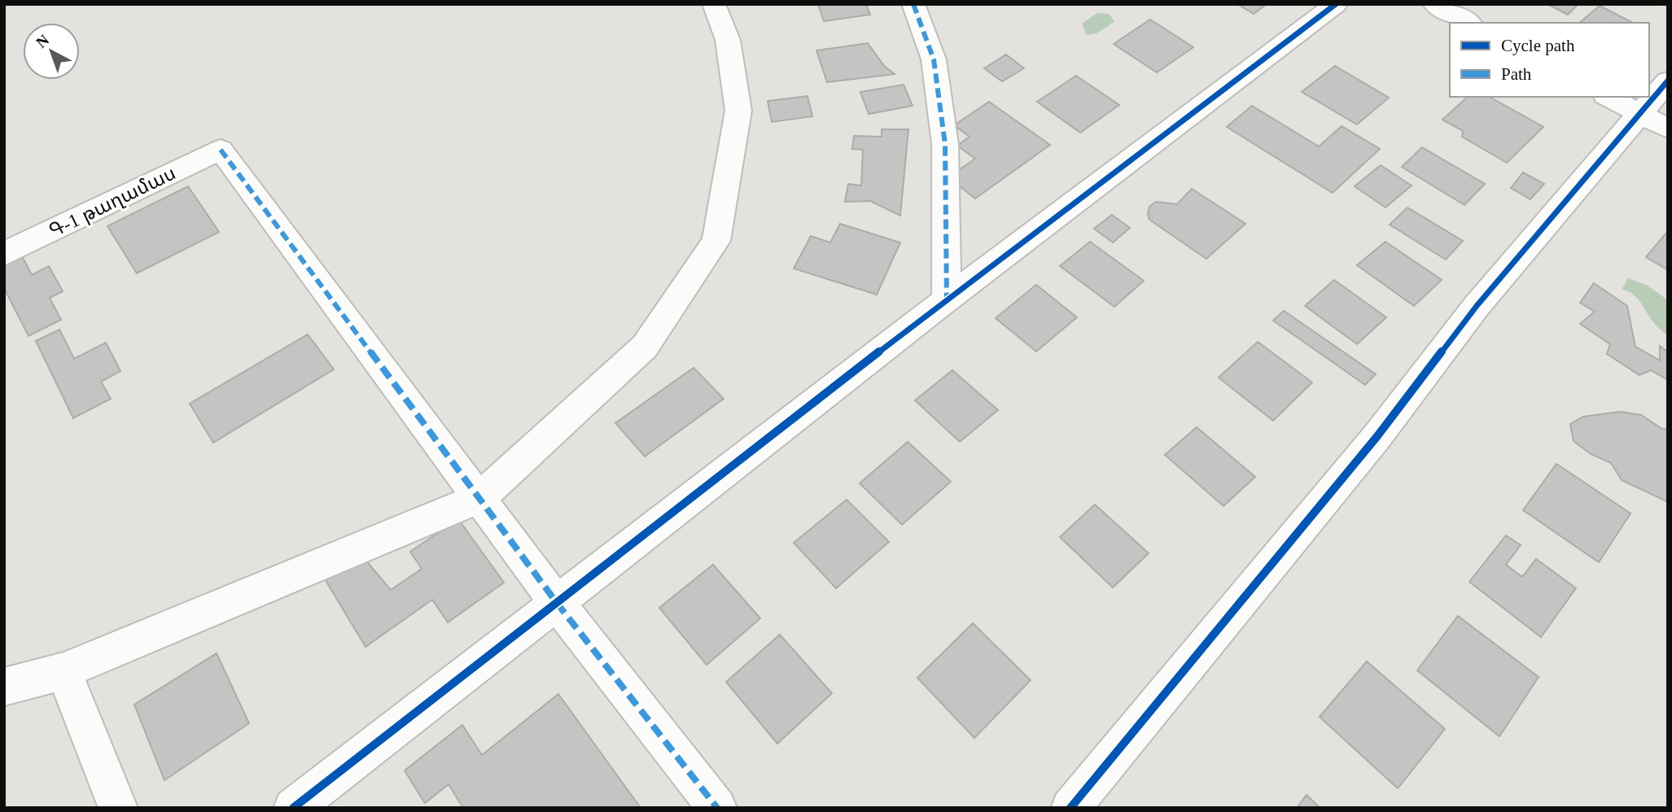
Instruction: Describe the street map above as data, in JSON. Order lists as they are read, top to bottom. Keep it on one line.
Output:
{"streets":{"street":["Գ-1 թաղամաս"]},"legend":["Cycle path","Path"],"north":"top left"}
